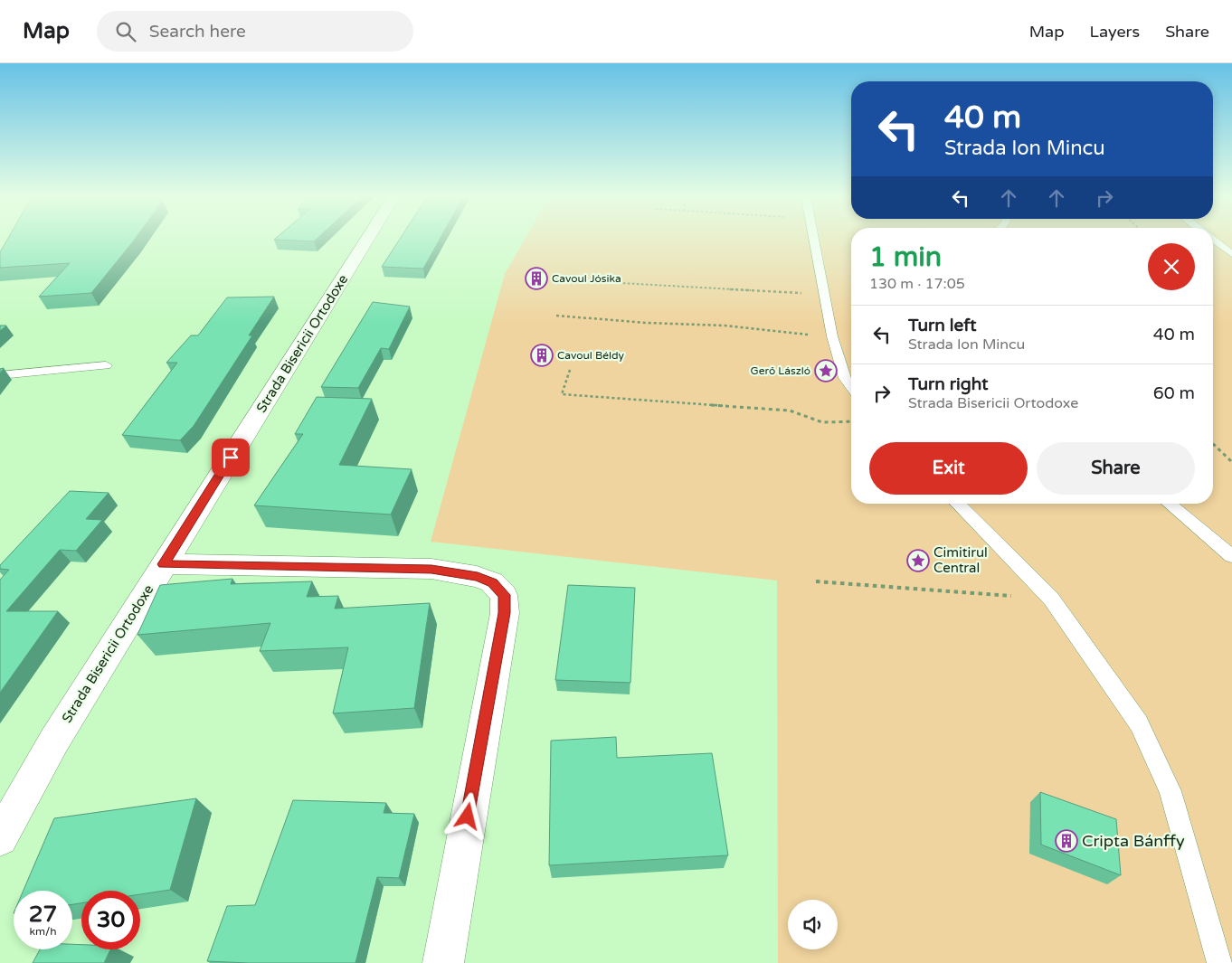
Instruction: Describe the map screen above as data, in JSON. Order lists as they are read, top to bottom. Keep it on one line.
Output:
{"streets":{"street":["Strada Bisericii Ortodoxe"]},"places":{"building":["Cavoul Jósika","Cavoul Béldy","Cripta Bánffy"],"place":["Gerő László","Cimitirul Central"]},"page":{"header":"Map","search":"Search here","nav":["Map","Layers","Share"],"turn":["40 m","Strada Ion Mincu"],"heading":["1 min","130 m · 17:05"],"list":[{"name":"Turn left","note":"Strada Ion Mincu","value":"40 m"},{"name":"Turn right","note":"Strada Bisericii Ortodoxe","value":"60 m"}],"buttons":["Exit","Share"],"speed":"27 km/h","limit":"30"}}
